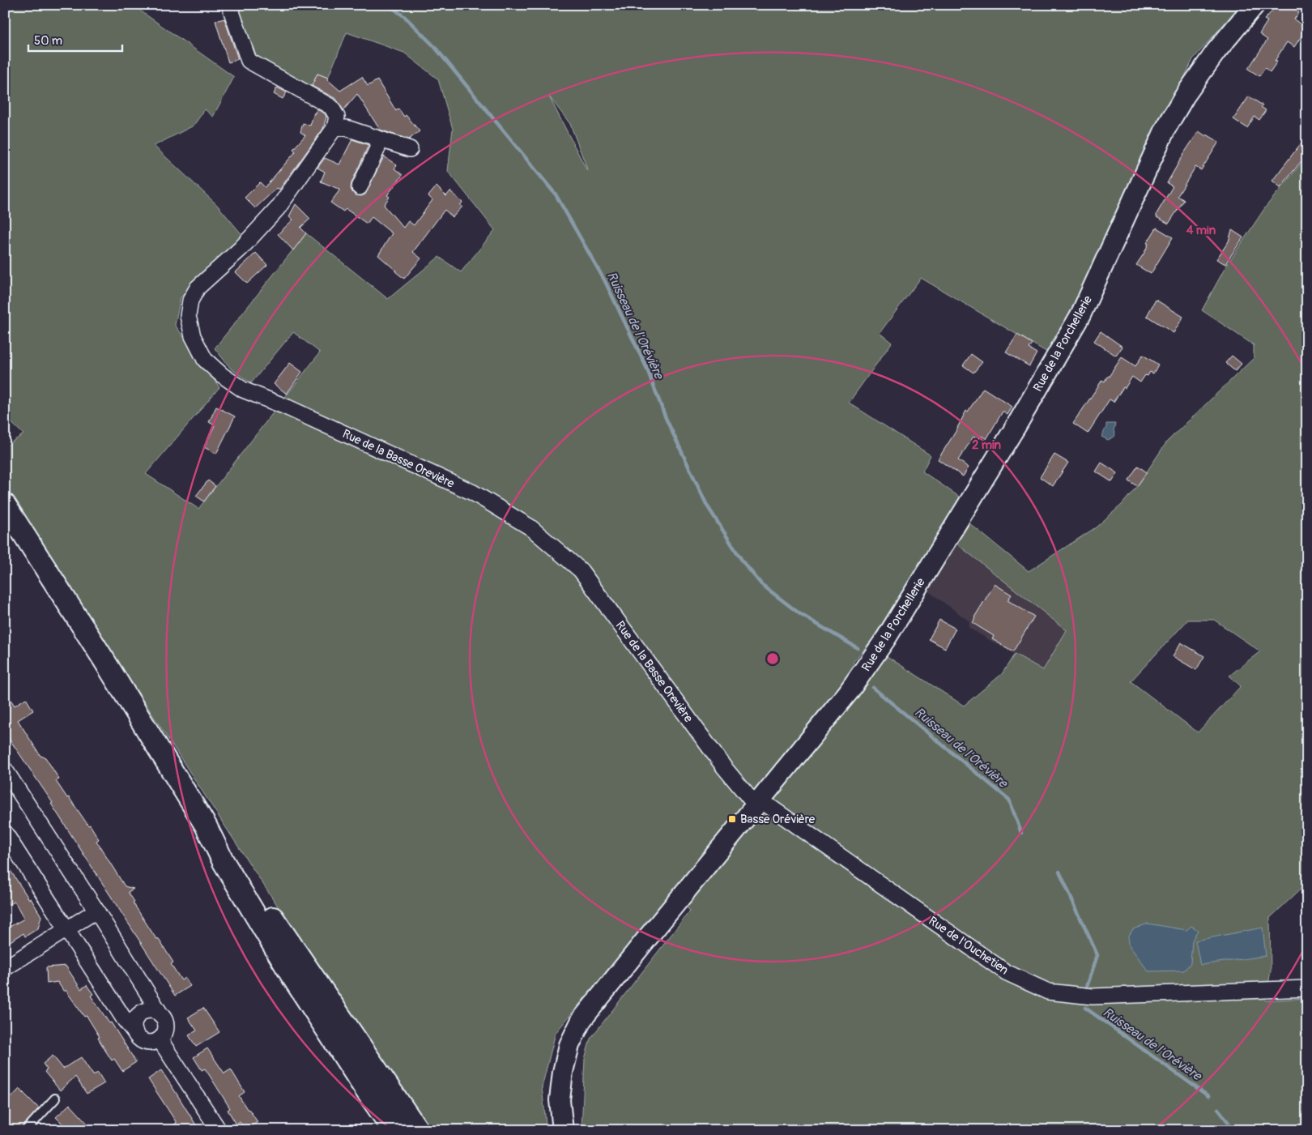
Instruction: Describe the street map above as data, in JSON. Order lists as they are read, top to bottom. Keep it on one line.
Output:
{"streets":{"street":["Rue de la Porchellerie","Rue de la Basse Orevière","Rue de l'Ouchetien"]},"crossings":[["Rue de la Porchellerie","Rue de la Basse Orevière"],["Rue de la Porchellerie","Rue de l'Ouchetien"],["Rue de la Basse Orevière","Rue de l'Ouchetien"]],"water":["Ruisseau de l'Orévière"],"places":{"transit":["Basse Orévière"]},"scale_bar":"50 m","rings":["4 min","2 min"]}
